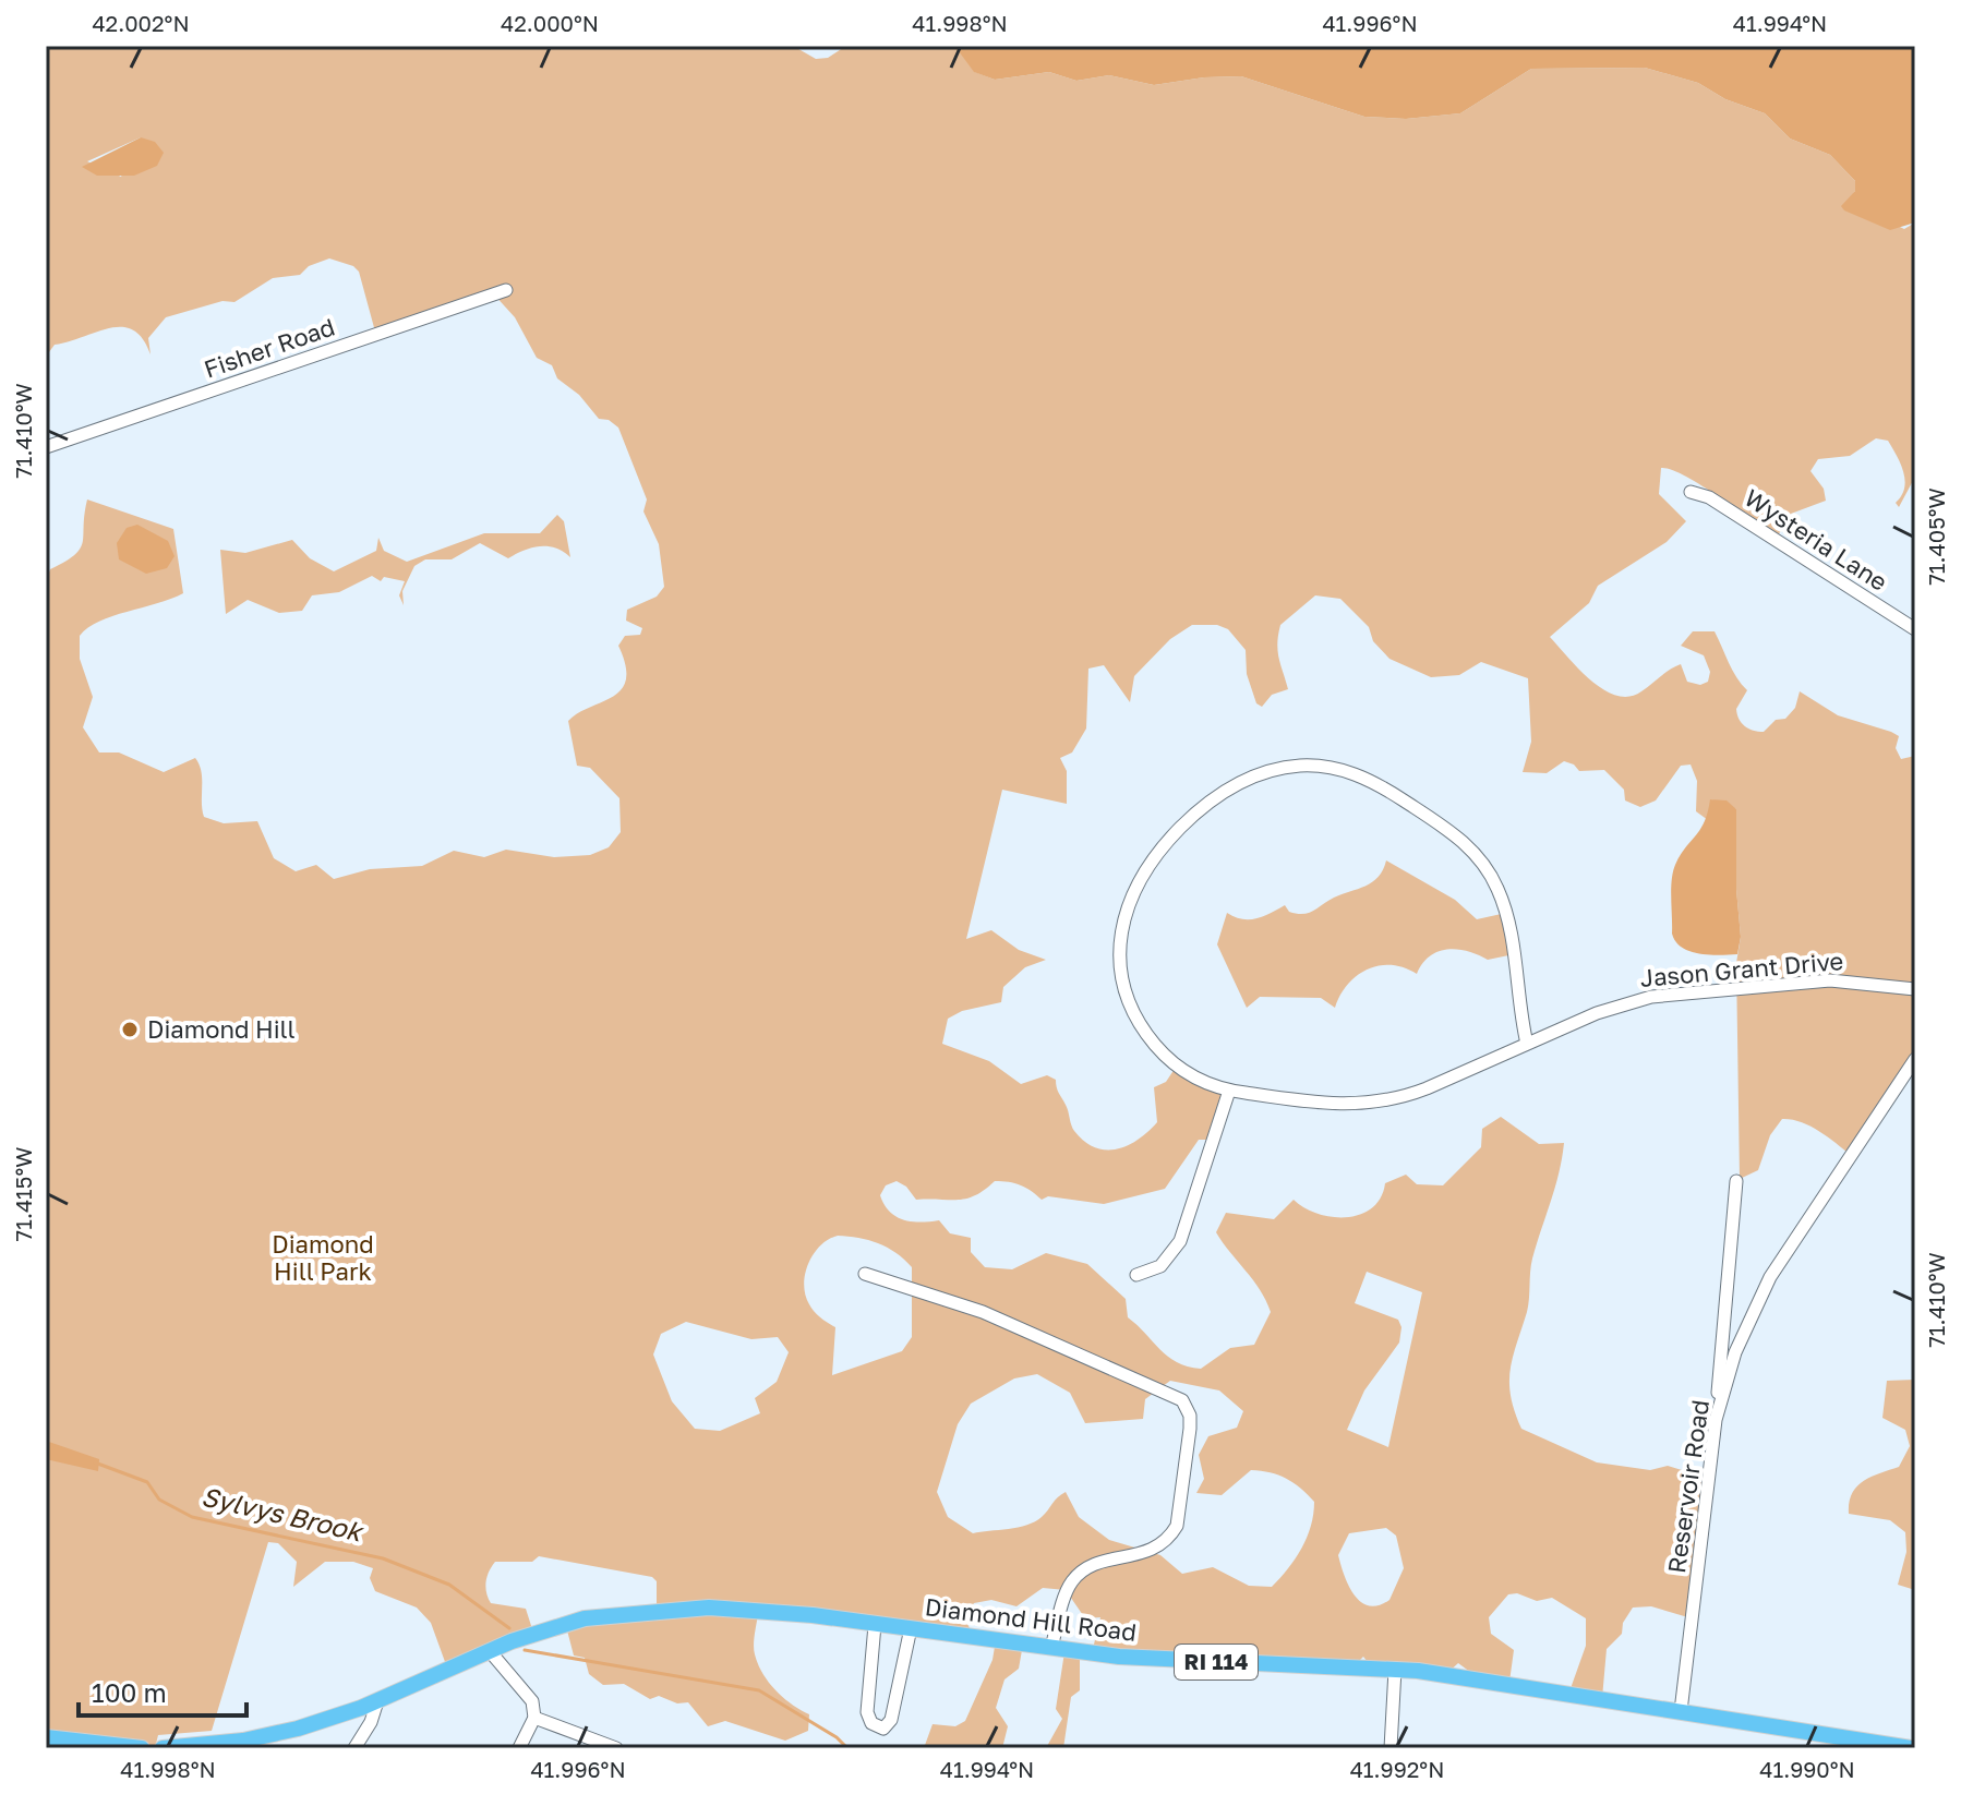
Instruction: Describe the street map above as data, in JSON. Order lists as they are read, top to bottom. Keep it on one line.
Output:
{"streets":{"main road":["Diamond Hill Road","RI 114"],"street":["Fisher Road","Wysteria Lane","Jason Grant Drive","Reservoir Road"]},"crossings":[["Reservoir Road","Diamond Hill Road"]],"water":["Sylvys Brook"],"parks":["Diamond Hill Park"],"places":["Diamond Hill"],"scale_bar":"100 m","coordinates":["42.002°N","42.000°N","41.998°N","41.996°N","41.994°N","71.410°W","71.405°W","71.415°W","41.992°N","41.990°N"]}
